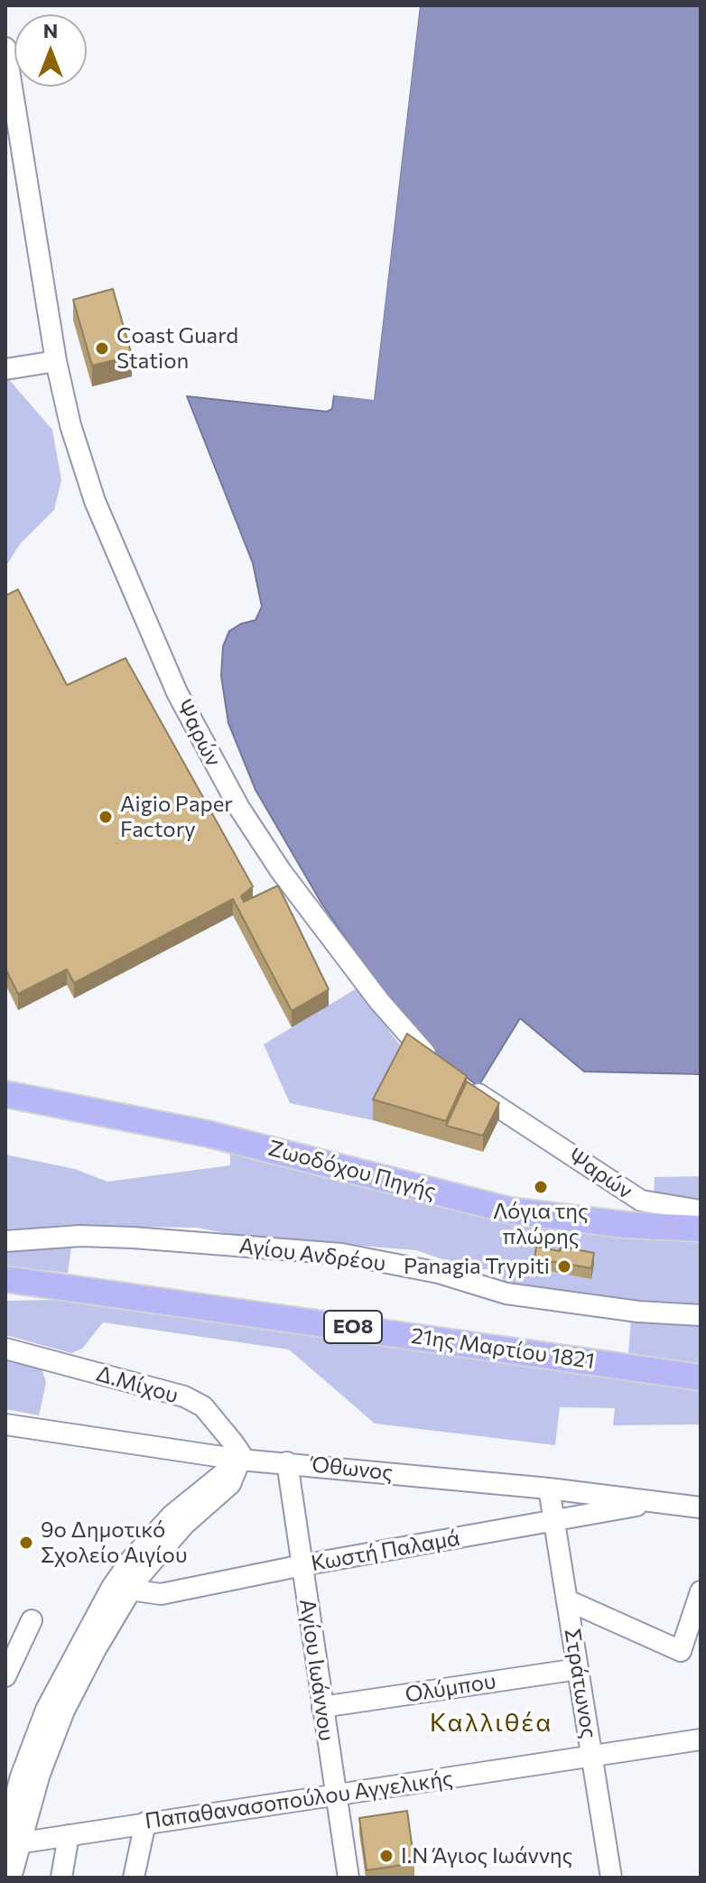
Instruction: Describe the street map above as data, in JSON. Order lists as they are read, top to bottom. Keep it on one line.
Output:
{"streets":{"main road":["Ζωοδόχου Πηγής","ΕΟ8","21ης Μαρτίου 1821"],"street":["Ψαρών","Αγίου Ανδρέου","Δ.Μίχου","Όθωνος","Κωστή Παλαμά","Αγίου Ιωάννου","Στράτωνος","Ολύμπου","Παπαθανασοπούλου Αγγελικής"]},"crossings":[["Δ.Μίχου","Όθωνος"],["Όθωνος","Κωστή Παλαμά"],["Όθωνος","Αγίου Ιωάννου"],["Όθωνος","Στράτωνος"],["Κωστή Παλαμά","Αγίου Ιωάννου"],["Κωστή Παλαμά","Στράτωνος"],["Αγίου Ιωάννου","Ολύμπου"],["Αγίου Ιωάννου","Παπαθανασοπούλου Αγγελικής"],["Στράτωνος","Ολύμπου"],["Στράτωνος","Παπαθανασοπούλου Αγγελικής"]],"districts":["Καλλιθέα"],"places":["Coast Guard Station","Aigio Paper Factory","Λόγια της πλώρης","Panagia Trypiti","9ο Δημοτικό Σχολείο Αιγίου","Ι.Ν Άγιος Ιωάννης"],"north":"top"}
